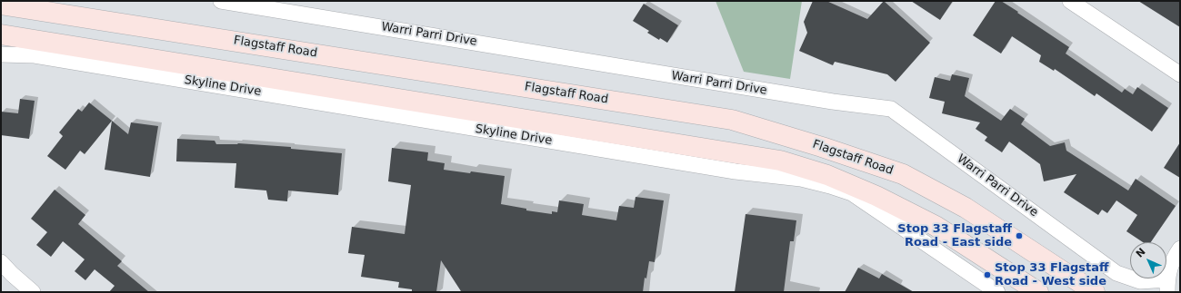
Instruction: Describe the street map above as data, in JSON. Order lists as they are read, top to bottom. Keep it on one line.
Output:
{"streets":{"main road":["Flagstaff Road"],"street":["Warri Parri Drive","Skyline Drive"]},"places":["Stop 33 Flagstaff Road - East side","Stop 33 Flagstaff Road - West side"],"north":"top left"}
